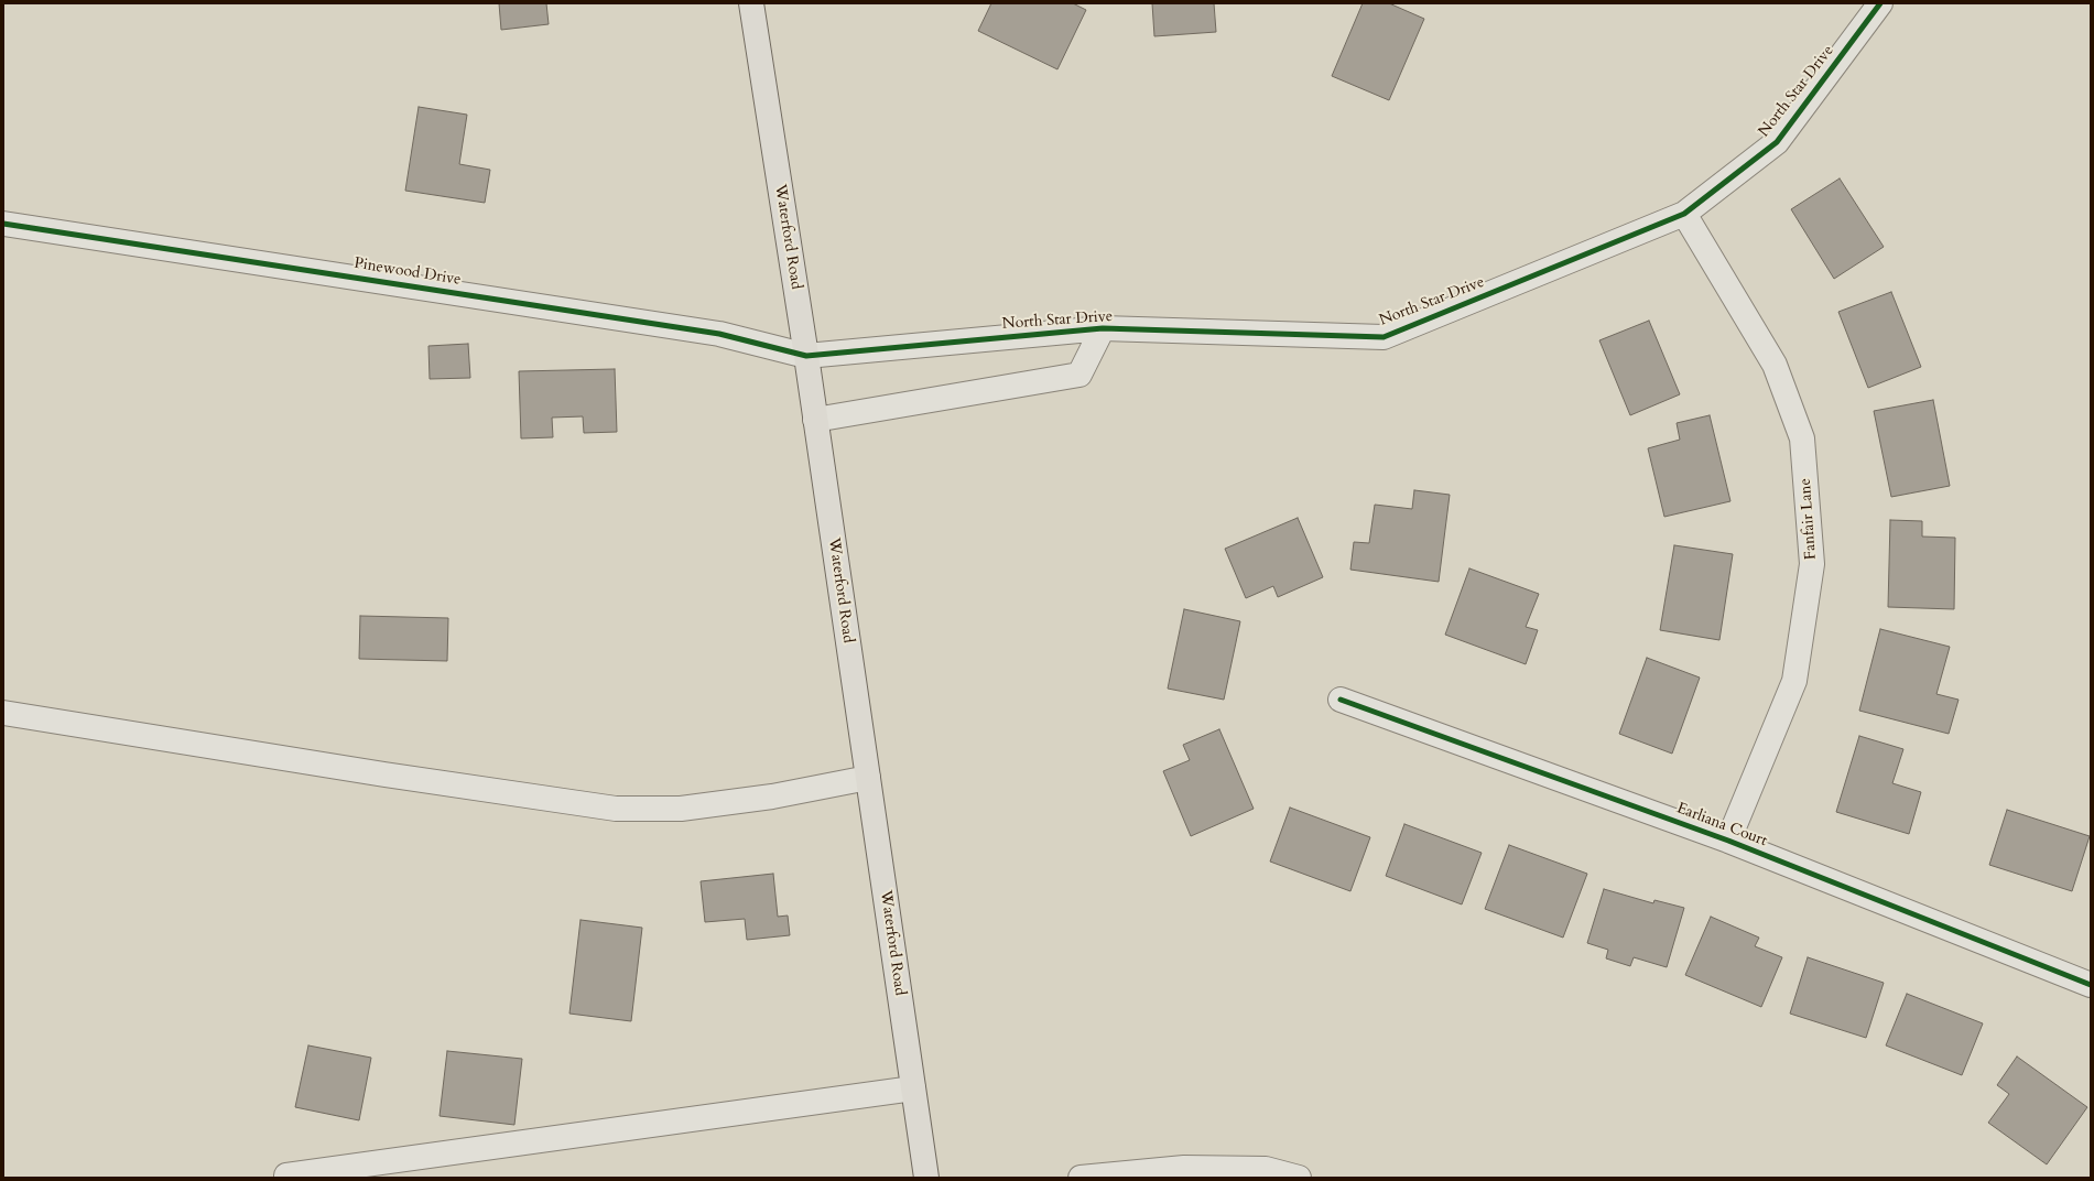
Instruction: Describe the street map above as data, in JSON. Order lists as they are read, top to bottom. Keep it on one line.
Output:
{"streets":{"main road":["Waterford Road"],"street":["North Star Drive","Pinewood Drive","Fanfair Lane","Earliana Court"]},"crossings":[["North Star Drive","Waterford Road"],["North Star Drive","Pinewood Drive"],["North Star Drive","Fanfair Lane"],["Waterford Road","Pinewood Drive"],["Fanfair Lane","Earliana Court"]]}
